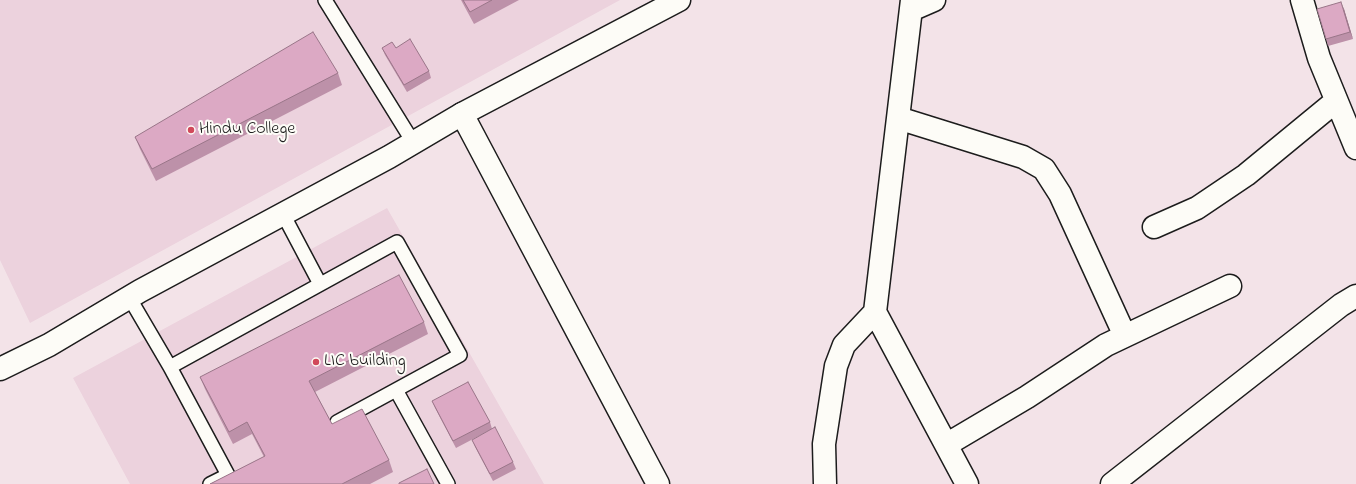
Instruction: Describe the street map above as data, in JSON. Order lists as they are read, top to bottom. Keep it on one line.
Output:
{"places":["Hindu College","LIC building"]}
